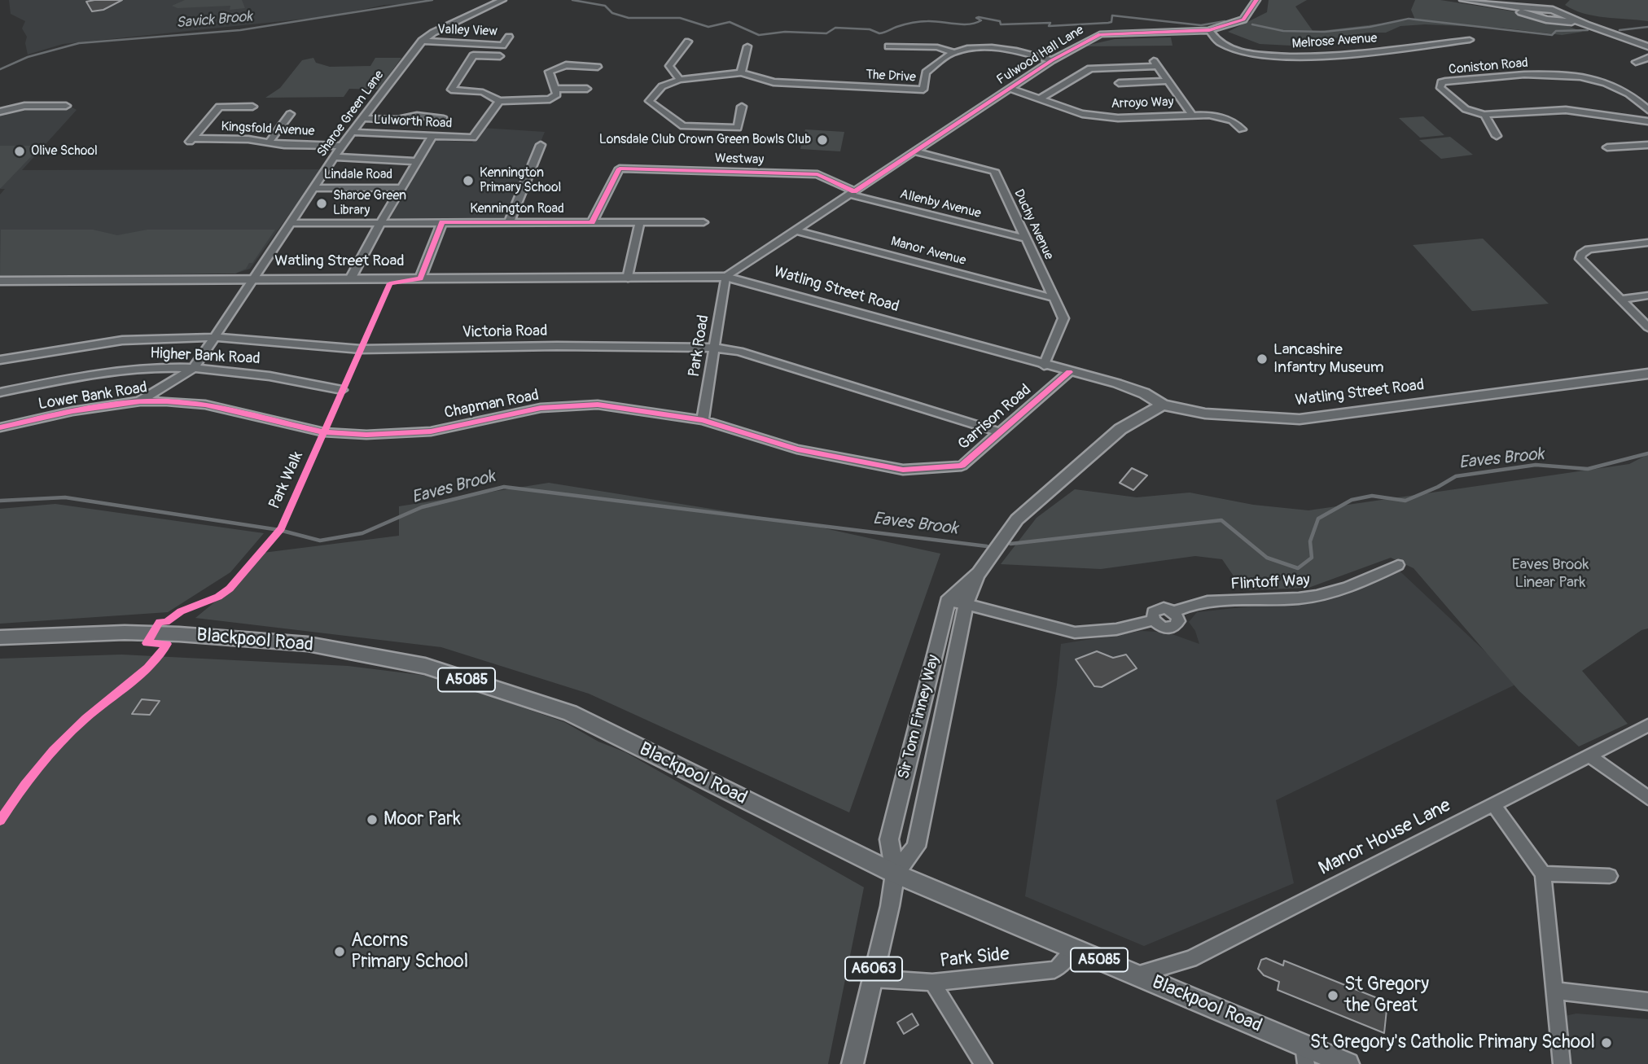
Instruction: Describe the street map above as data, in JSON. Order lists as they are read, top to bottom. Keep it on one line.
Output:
{"streets":{"highway":["Blackpool Road","A5085"],"main road":["Watling Street Road","Sir Tom Finney Way","A6063"],"street":["Valley View","Melrose Avenue","Fulwood Hall Lane","Coniston Road","The Drive","Arroyo Way","Sharoe Green Lane","Lulworth Road","Kingsfold Avenue","Westway","Lindale Road","Allenby Avenue","Kennington Road","Duchy Avenue","Manor Avenue","Victoria Road","Park Road","Higher Bank Road","Lower Bank Road","Chapman Road","Garrison Road","Flintoff Way","Manor House Lane","Park Side"],"cycle path":["Park Walk"]},"crossings":[["Valley View","Sharoe Green Lane"],["Melrose Avenue","Fulwood Hall Lane"],["Fulwood Hall Lane","The Drive"],["Fulwood Hall Lane","Arroyo Way"],["Fulwood Hall Lane","Westway"],["Fulwood Hall Lane","Allenby Avenue"],["Fulwood Hall Lane","Duchy Avenue"],["Fulwood Hall Lane","Manor Avenue"],["Fulwood Hall Lane","Watling Street Road"],["Fulwood Hall Lane","Park Road"],["Sharoe Green Lane","Lulworth Road"],["Sharoe Green Lane","Kingsfold Avenue"],["Sharoe Green Lane","Lindale Road"],["Sharoe Green Lane","Kennington Road"],["Sharoe Green Lane","Watling Street Road"],["Sharoe Green Lane","Victoria Road"],["Sharoe Green Lane","Higher Bank Road"],["Westway","Allenby Avenue"],["Westway","Kennington Road"],["Allenby Avenue","Duchy Avenue"],["Duchy Avenue","Manor Avenue"],["Duchy Avenue","Watling Street Road"],["Watling Street Road","Park Road"],["Watling Street Road","Garrison Road"],["Watling Street Road","Sir Tom Finney Way"],["Victoria Road","Park Road"],["Victoria Road","Garrison Road"],["Park Road","Chapman Road"],["Lower Bank Road","Chapman Road"],["Chapman Road","Garrison Road"],["Flintoff Way","Sir Tom Finney Way"],["Blackpool Road","Sir Tom Finney Way"],["Blackpool Road","Manor House Lane"],["Blackpool Road","Park Side"],["Sir Tom Finney Way","Park Side"]],"water":["Savick Brook","Eaves Brook"],"parks":["Eaves Brook Linear Park"],"places":["Lonsdale Club Crown Green Bowls Club","Olive School","Kennington Primary School","Sharoe Green Library","Lancashire Infantry Museum","Moor Park","Acorns Primary School","St Gregory the Great","St Gregory's Catholic Primary School"]}
